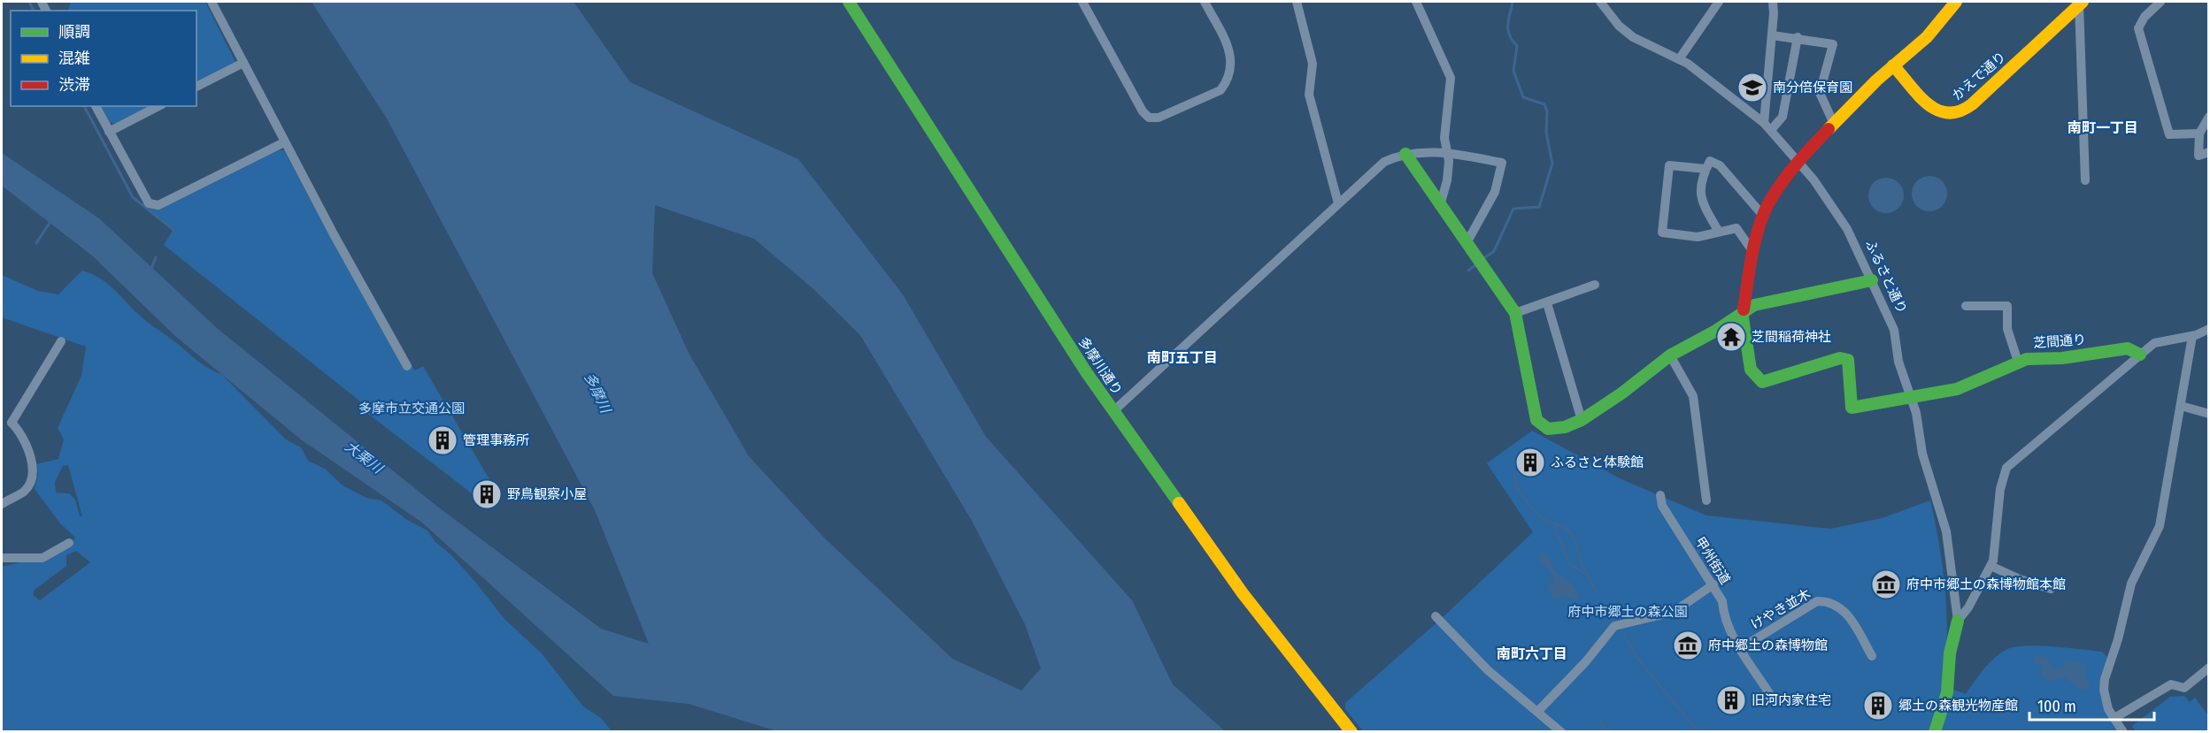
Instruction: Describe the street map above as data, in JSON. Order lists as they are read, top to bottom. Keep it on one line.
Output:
{"streets":{"street":["かえで通り","ふるさと通り","芝間通り","多摩川通り","甲州街道","けやき並木"]},"crossings":[["ふるさと通り","芝間通り"],["甲州街道","けやき並木"]],"districts":["南町一丁目","南町五丁目","南町六丁目"],"water":["多摩川","大栗川"],"parks":["多摩市立交通公園","府中市郷土の森公園"],"places":{"school or university":["南分倍保育園"],"temple":["芝間稲荷神社"],"building":["管理事務所","ふるさと体験館","野鳥観察小屋","旧河内家住宅","郷土の森観光物産館"],"museum":["府中市郷土の森博物館本館","府中郷土の森博物館"]},"legend":["順調","混雑","渋滞"],"scale_bar":"100 m"}
